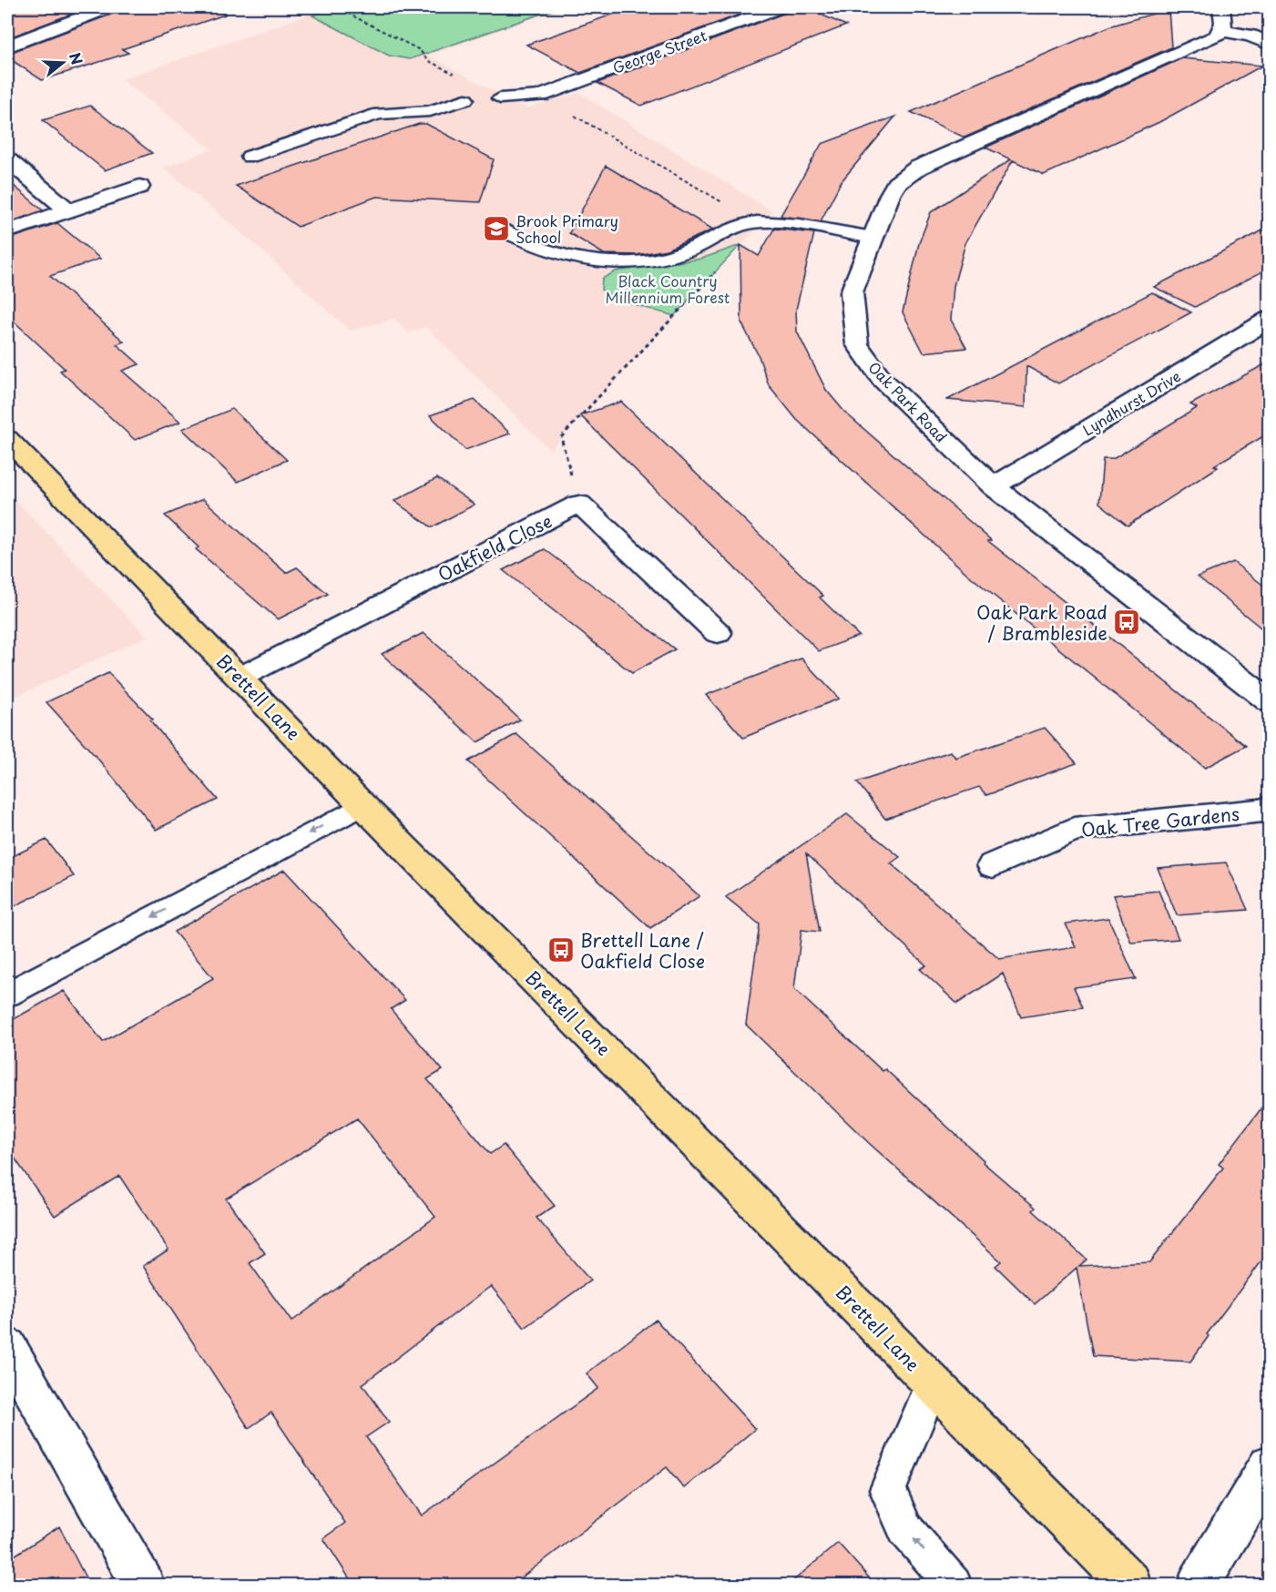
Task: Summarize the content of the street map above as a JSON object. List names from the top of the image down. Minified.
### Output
{"streets":{"main road":["Brettell Lane"],"street":["George Street","Oak Park Road","Lyndhurst Drive","Oakfield Close","Oak Tree Gardens"]},"crossings":[["Oak Park Road","Lyndhurst Drive"],["Oakfield Close","Brettell Lane"]],"parks":["Black Country Millennium Forest"],"places":{"school or university":["Brook Primary School"],"bus stop":["Oak Park Road / Brambleside","Brettell Lane / Oakfield Close"]},"north":"right"}
